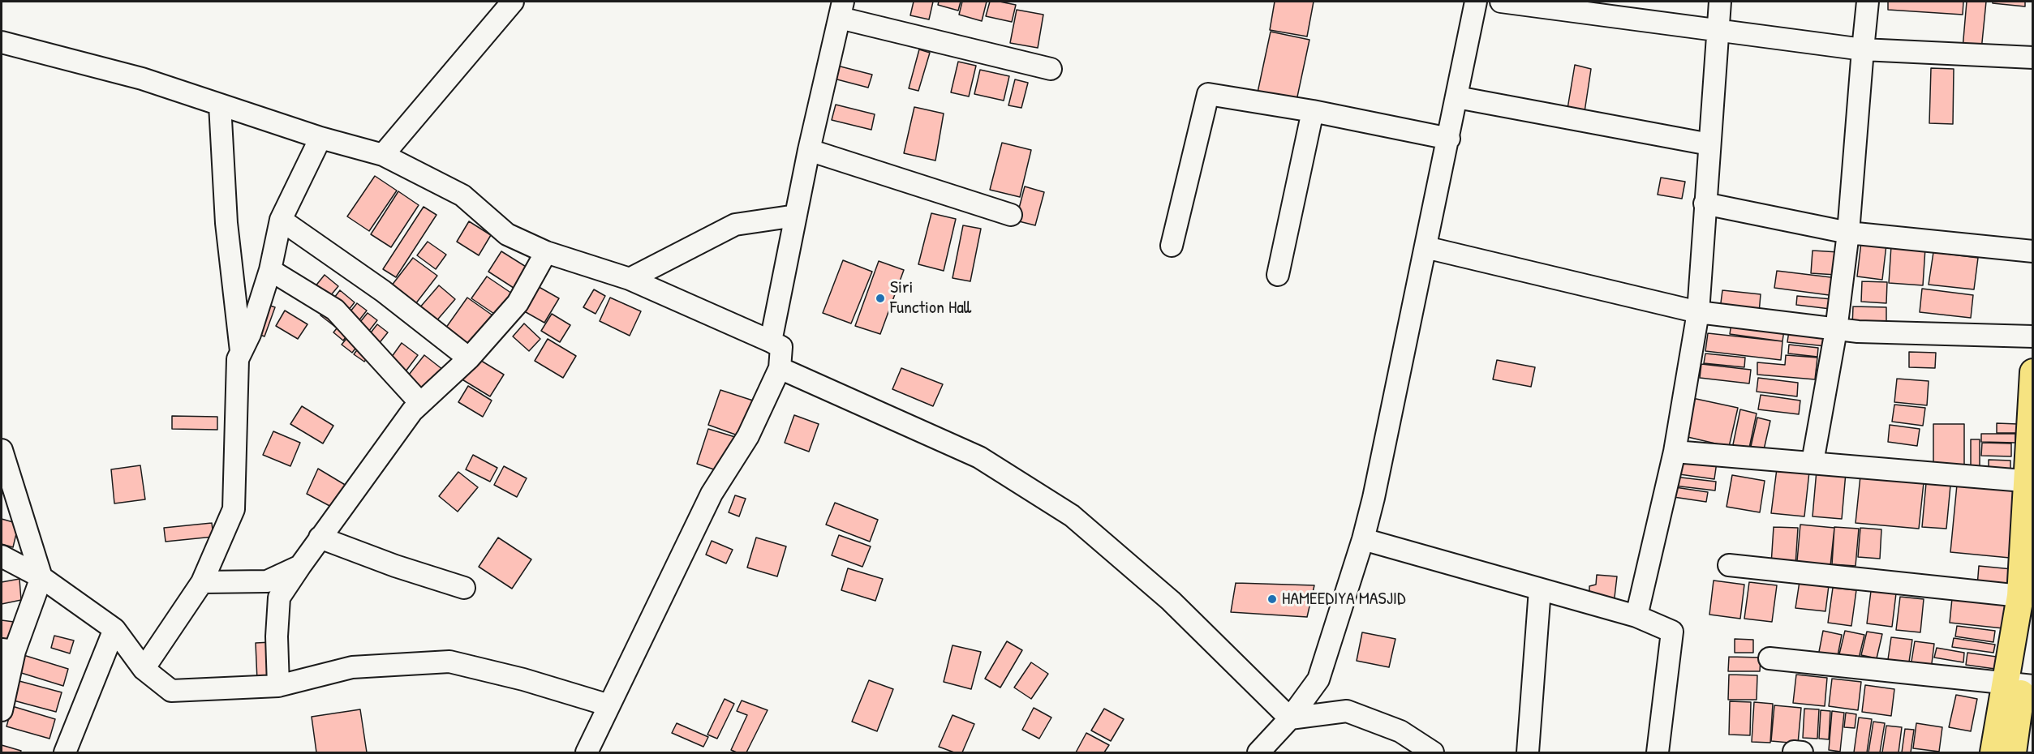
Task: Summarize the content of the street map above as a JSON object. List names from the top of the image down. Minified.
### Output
{"places":["Siri Function Hall","HAMEEDIYA MASJID"]}
